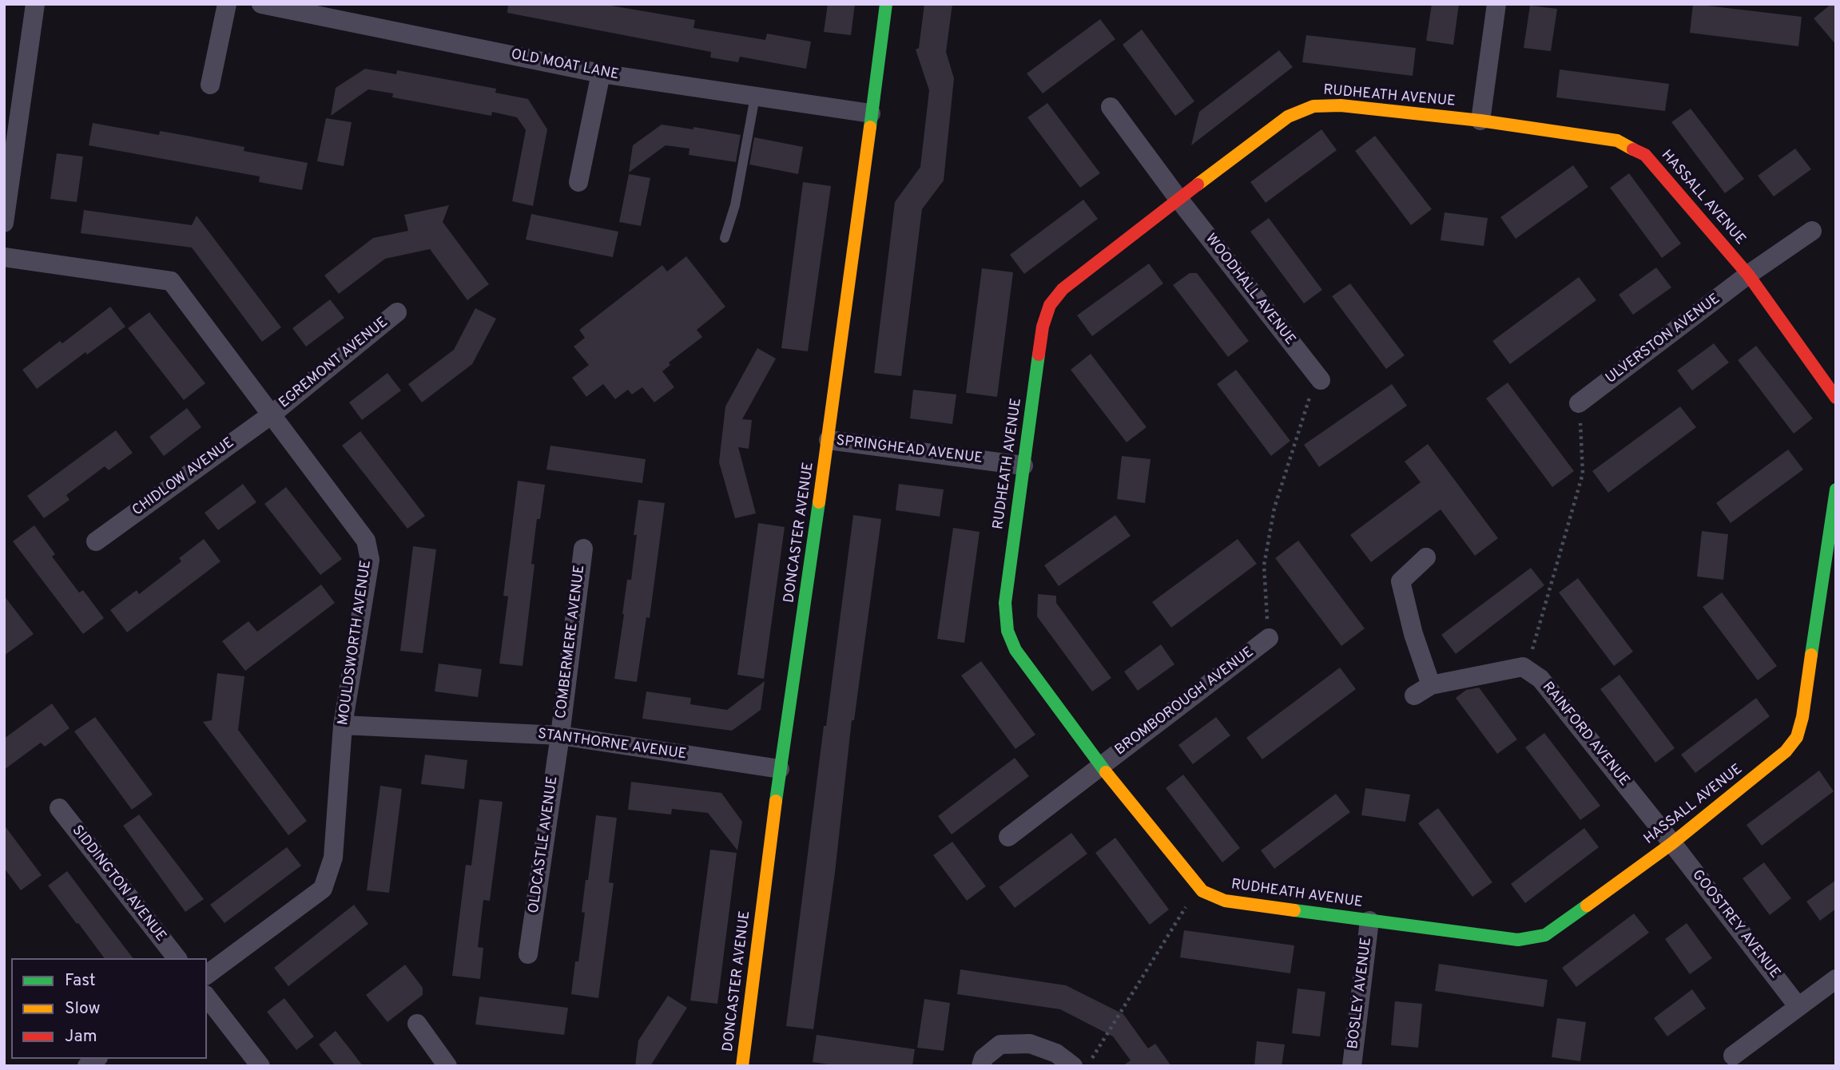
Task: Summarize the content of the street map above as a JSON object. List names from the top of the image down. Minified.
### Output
{"streets":{"street":["OLD MOAT LANE","RUDHEATH AVENUE","HASSALL AVENUE","WOODHALL AVENUE","ULVERSTON AVENUE","EGREMONT AVENUE","SPRINGHEAD AVENUE","CHIDLOW AVENUE","DONCASTER AVENUE","COMBERMERE AVENUE","MOULDSWORTH AVENUE","BROMBOROUGH AVENUE","RAINFORD AVENUE","STANTHORNE AVENUE","OLDCASTLE AVENUE","SIDDINGTON AVENUE","GOOSTREY AVENUE","BOSLEY AVENUE"]},"crossings":[["OLD MOAT LANE","DONCASTER AVENUE"],["RUDHEATH AVENUE","HASSALL AVENUE"],["RUDHEATH AVENUE","WOODHALL AVENUE"],["RUDHEATH AVENUE","SPRINGHEAD AVENUE"],["RUDHEATH AVENUE","BROMBOROUGH AVENUE"],["RUDHEATH AVENUE","BOSLEY AVENUE"],["HASSALL AVENUE","ULVERSTON AVENUE"],["HASSALL AVENUE","RAINFORD AVENUE"],["HASSALL AVENUE","GOOSTREY AVENUE"],["HASSALL AVENUE","BOSLEY AVENUE"],["EGREMONT AVENUE","CHIDLOW AVENUE"],["EGREMONT AVENUE","MOULDSWORTH AVENUE"],["SPRINGHEAD AVENUE","DONCASTER AVENUE"],["CHIDLOW AVENUE","MOULDSWORTH AVENUE"],["DONCASTER AVENUE","STANTHORNE AVENUE"],["COMBERMERE AVENUE","STANTHORNE AVENUE"],["COMBERMERE AVENUE","OLDCASTLE AVENUE"],["MOULDSWORTH AVENUE","STANTHORNE AVENUE"],["RAINFORD AVENUE","GOOSTREY AVENUE"],["STANTHORNE AVENUE","OLDCASTLE AVENUE"]],"legend":["Fast","Slow","Jam"]}
